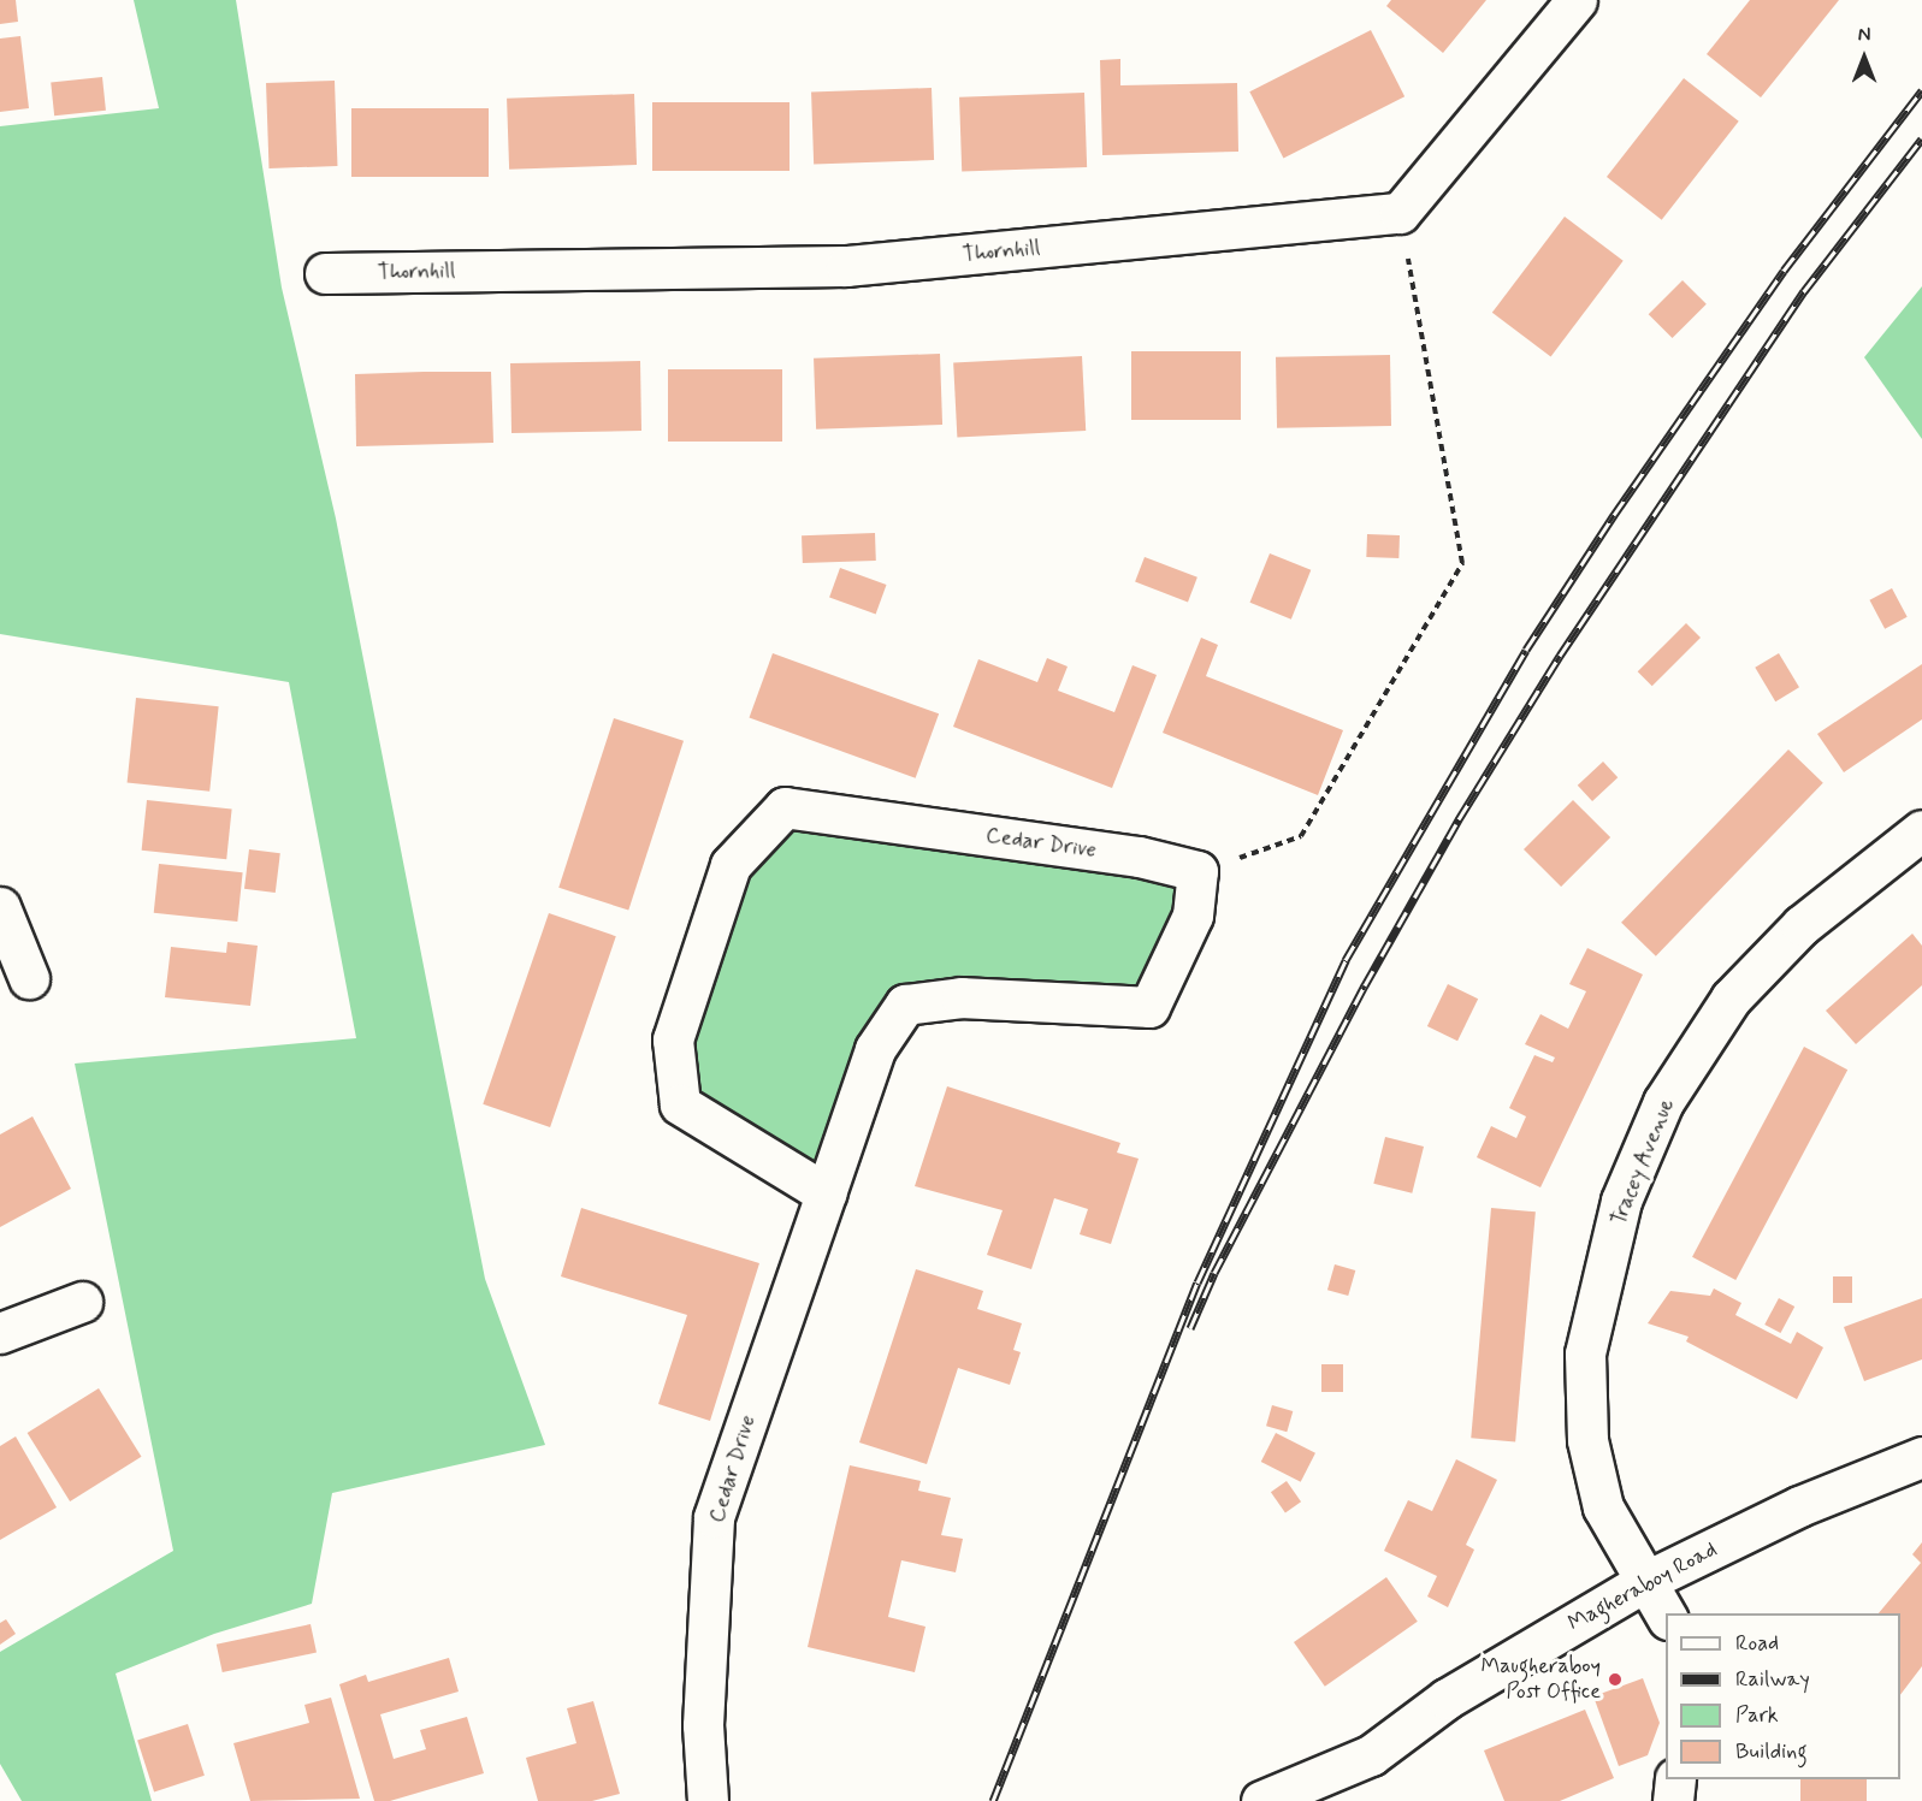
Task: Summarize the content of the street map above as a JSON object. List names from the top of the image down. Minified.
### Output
{"streets":{"street":["Thornhill","Cedar Drive","Tracey Avenue","Magheraboy Road"]},"crossings":[["Tracey Avenue","Magheraboy Road"]],"places":["Maugheraboy Post Office"],"legend":["Road","Railway","Park","Building"],"north":"top"}
